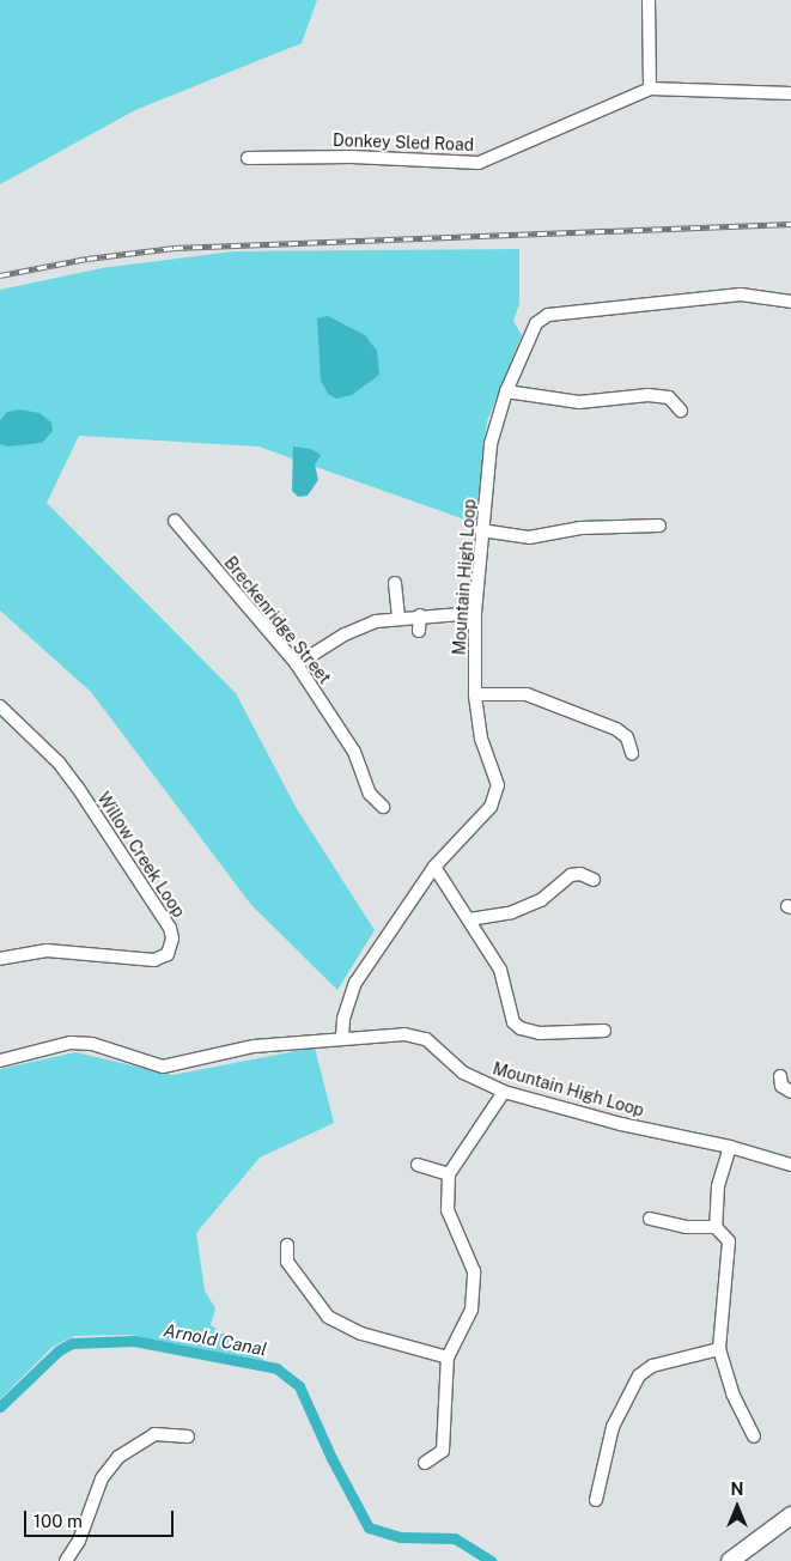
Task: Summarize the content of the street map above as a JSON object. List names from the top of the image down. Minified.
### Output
{"streets":{"street":["Donkey Sled Road","Mountain High Loop","Breckenridge Street","Willow Creek Loop"]},"water":["Arnold Canal"],"scale_bar":"100 m","north":"top"}
